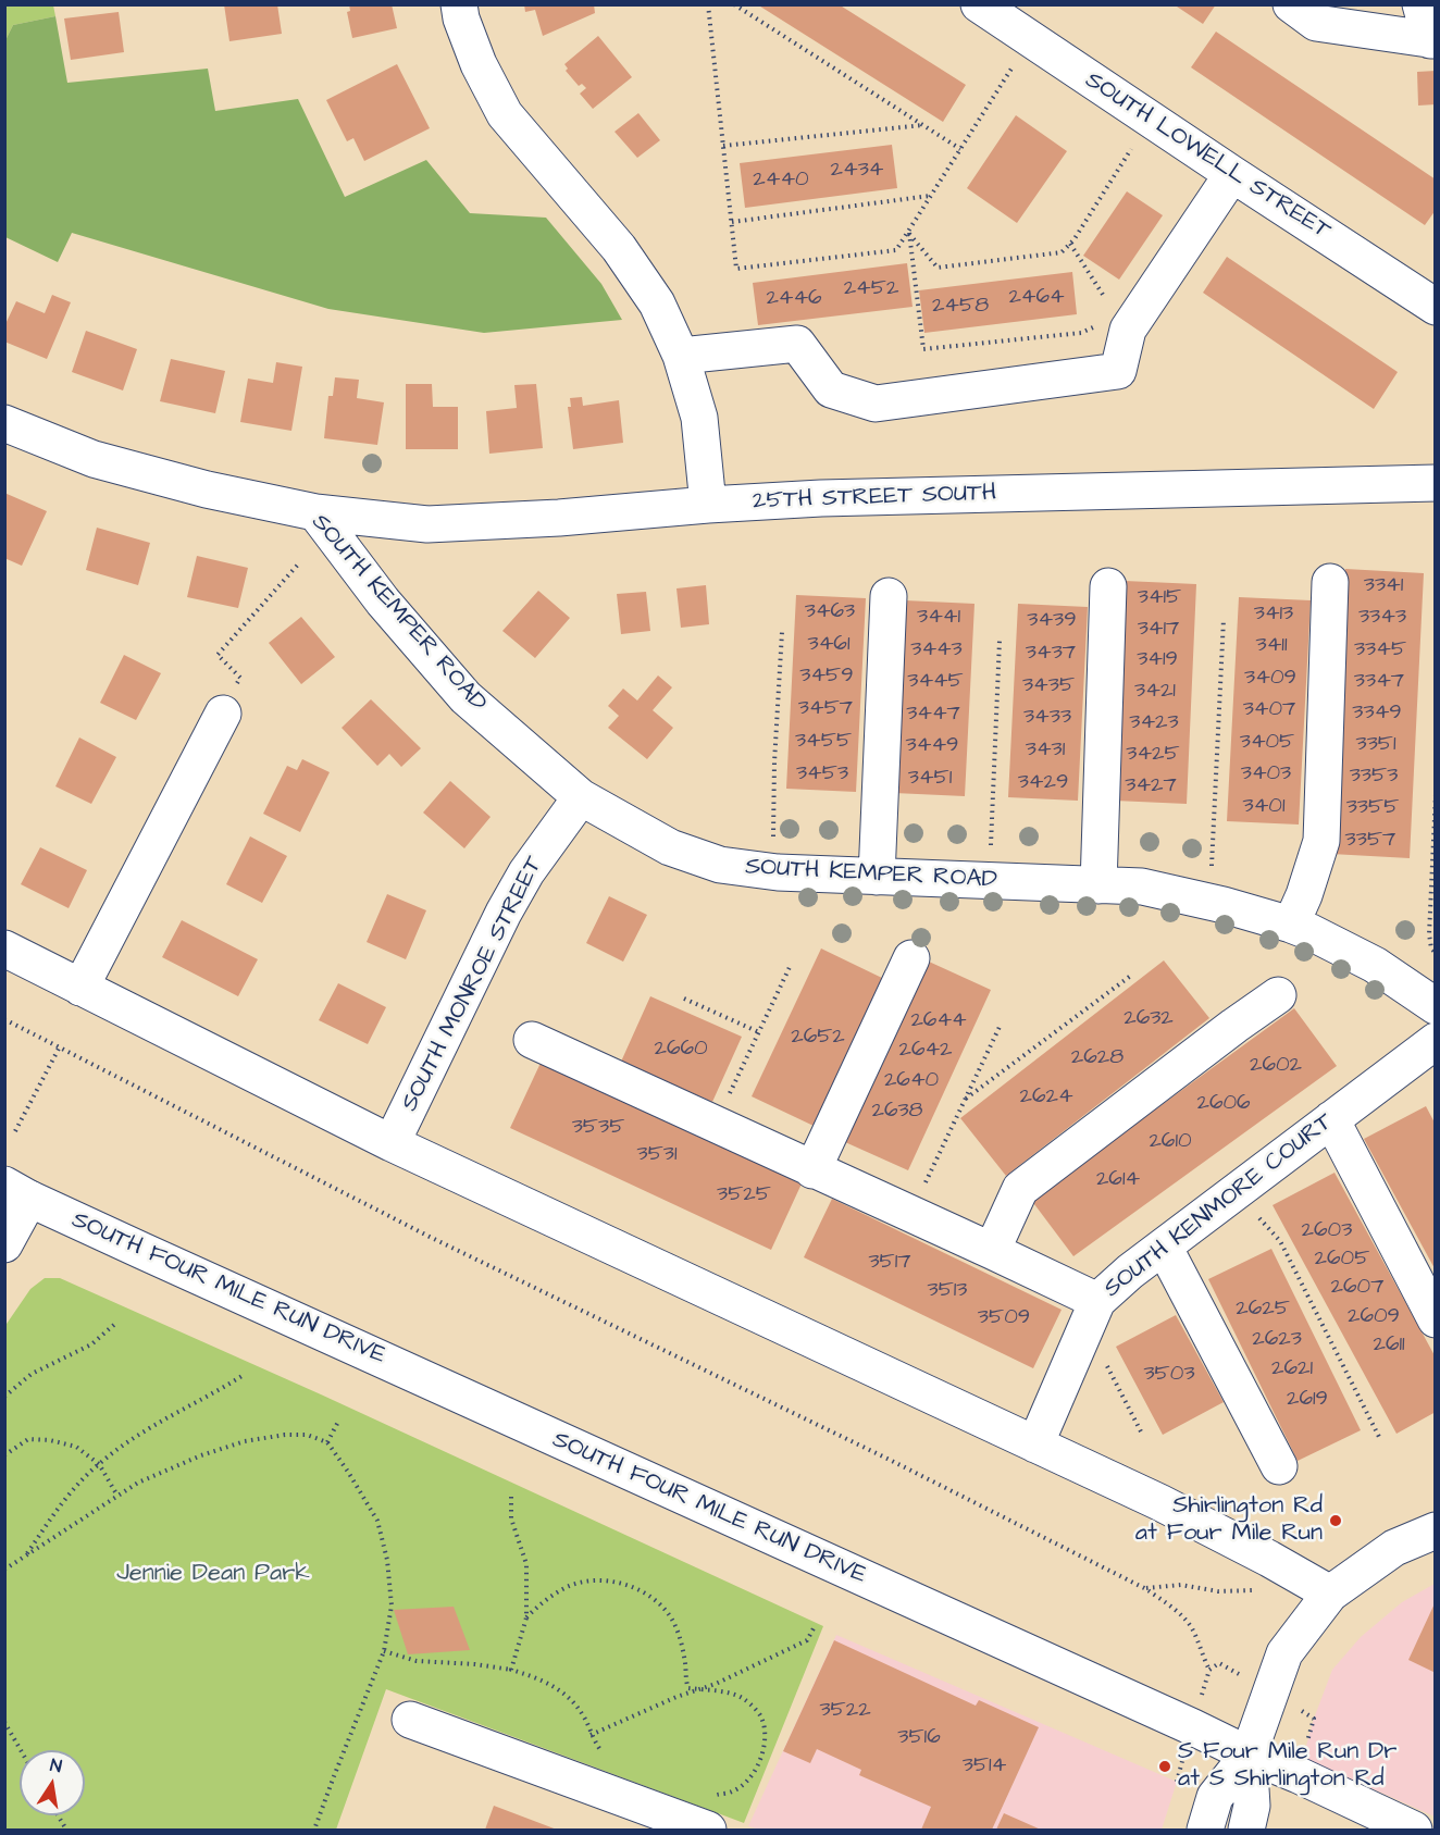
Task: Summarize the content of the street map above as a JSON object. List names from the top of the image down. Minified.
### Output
{"streets":{"street":["SOUTH LOWELL STREET","25TH STREET SOUTH","SOUTH KEMPER ROAD","SOUTH MONROE STREET","SOUTH KENMORE COURT","SOUTH FOUR MILE RUN DRIVE"]},"crossings":[["25TH STREET SOUTH","SOUTH KEMPER ROAD"],["SOUTH KEMPER ROAD","SOUTH MONROE STREET"]],"parks":["Jennie Dean Park"],"places":["Shirlington Rd at Four Mile Run","S Four Mile Run Dr at S Shirlington Rd"],"house_numbers":["2434","2440","2452","2464","2446","2458","3341","3415","3463","3413","3441","3343","3439","3417","3461","3411","3443","3345","3437","3419","3459","3409","3445","3347","3435","3421","3457","3407","3349","3447","3433","3423","3455","3405","3351","3449","3431","3425","3453","3403","3353","3451","3429","3427","3401","3355","3357","2632","2644","2652","2660","2642","2628","2602","2640","2624","2606","2638","3535","2610","3531","2614","3525","2603","2605","3517","2607","3513","2625","2609","3509","2623","2611","2621","3503","2619","3522","3516","3514"],"north":"top"}
